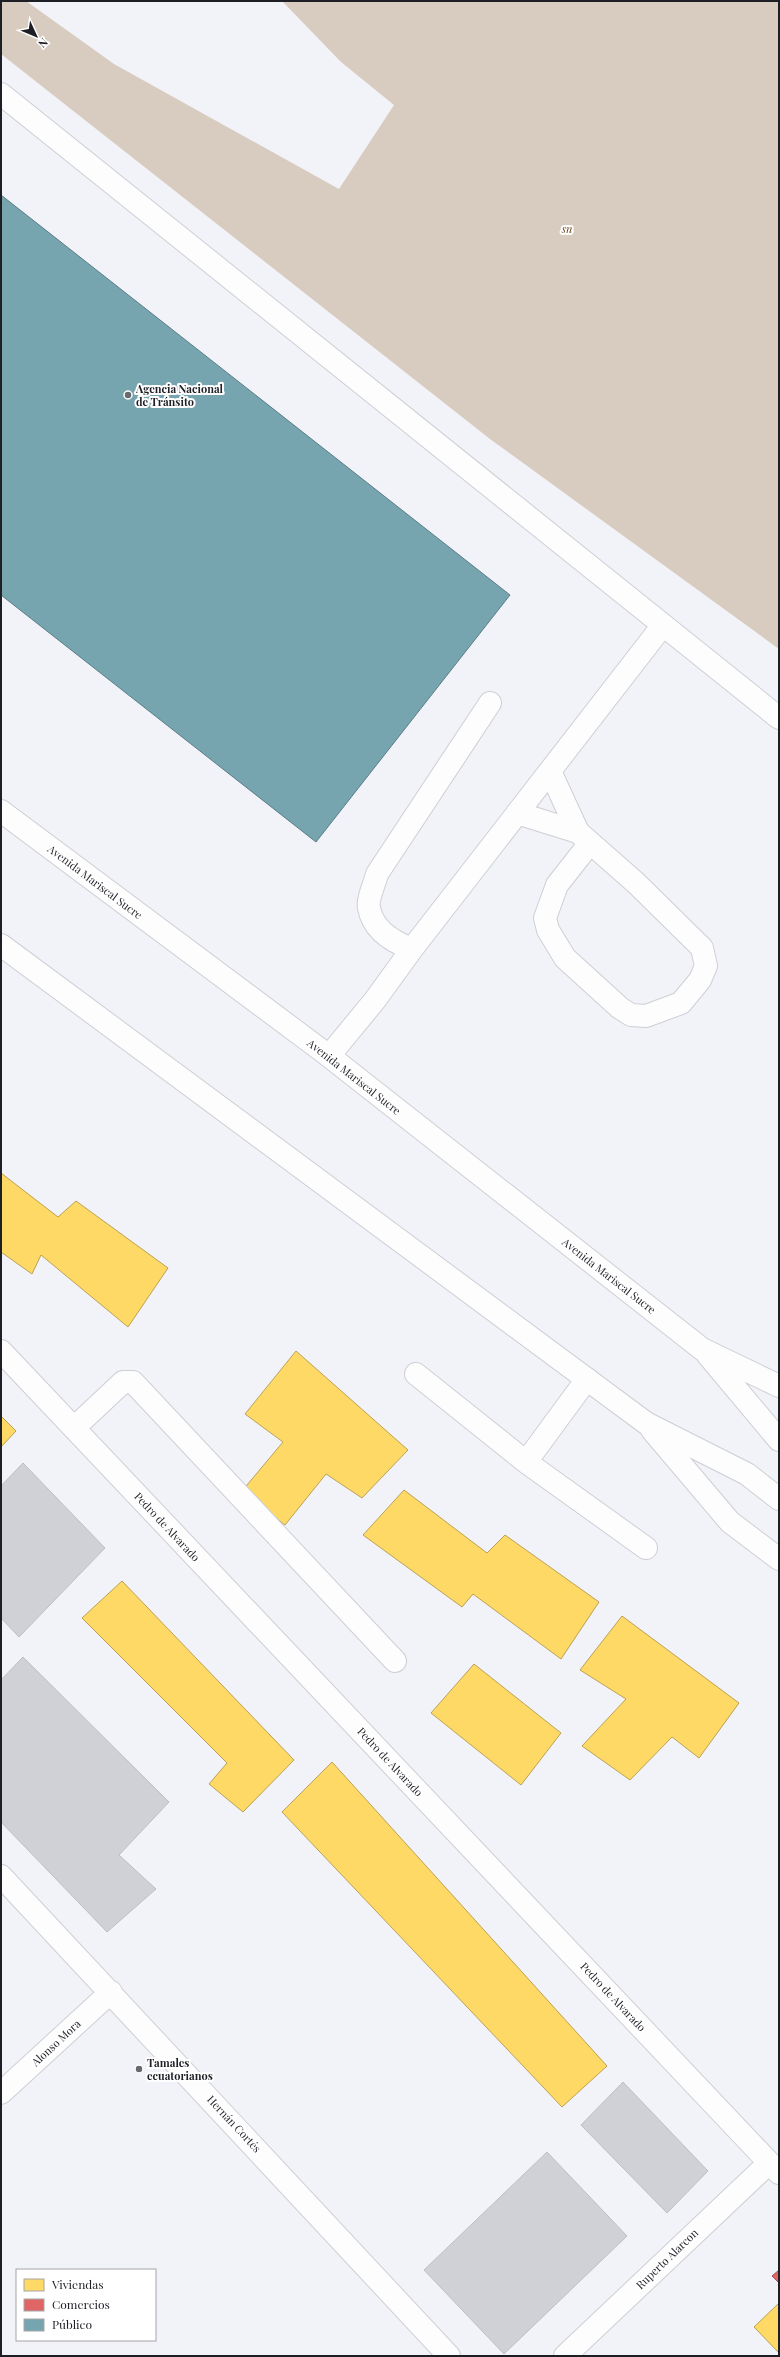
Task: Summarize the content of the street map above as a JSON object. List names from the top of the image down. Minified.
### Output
{"streets":{"main road":["Avenida Mariscal Sucre","Pedro de Alvarado","Alonso Mora","Hernán Cortés","Ruperto Alarcon"]},"crossings":[["Pedro de Alvarado","Ruperto Alarcon"],["Alonso Mora","Hernán Cortés"]],"parks":["sn"],"places":["Agencia Nacional de Tránsito","Tamales ecuatorianos"],"legend":["Viviendas","Comercios","Público"],"north":"bottom right"}
